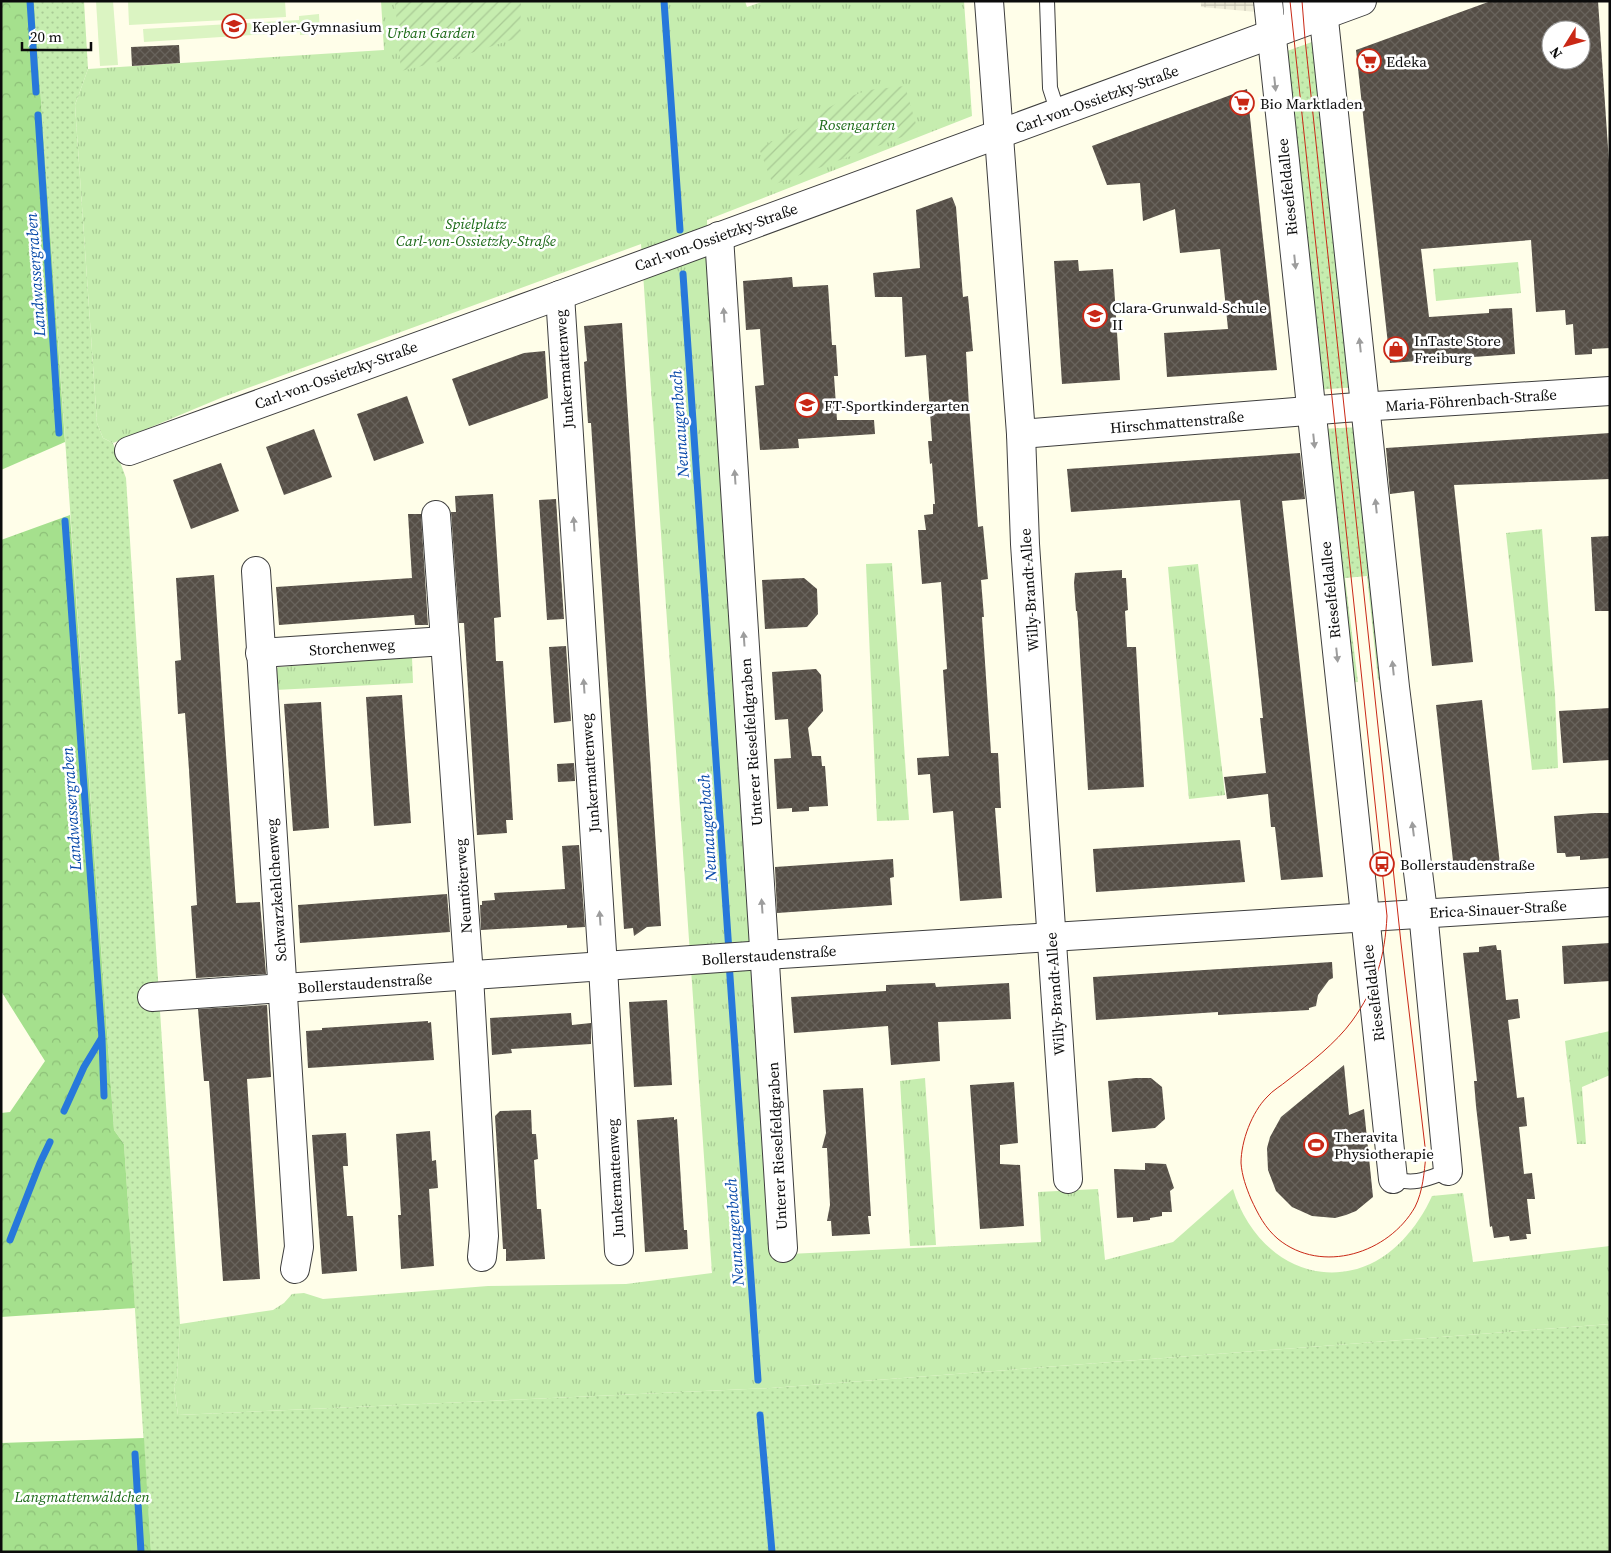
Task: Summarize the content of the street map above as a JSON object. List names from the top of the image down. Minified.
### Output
{"streets":{"street":["Carl-von-Ossietzky-Straße","Rieselfeldallee","Junkermattenweg","Maria-Föhrenbach-Straße","Hirschmattenstraße","Willy-Brandt-Allee","Storchenweg","Unterer Rieselfeldgraben","Neuntöterweg","Schwarzkehlchenweg","Erica-Sinauer-Straße","Bollerstaudenstraße"]},"crossings":[["Carl-von-Ossietzky-Straße","Rieselfeldallee"],["Carl-von-Ossietzky-Straße","Junkermattenweg"],["Carl-von-Ossietzky-Straße","Willy-Brandt-Allee"],["Carl-von-Ossietzky-Straße","Unterer Rieselfeldgraben"],["Rieselfeldallee","Maria-Föhrenbach-Straße"],["Rieselfeldallee","Hirschmattenstraße"],["Rieselfeldallee","Erica-Sinauer-Straße"],["Rieselfeldallee","Bollerstaudenstraße"],["Junkermattenweg","Bollerstaudenstraße"],["Maria-Föhrenbach-Straße","Hirschmattenstraße"],["Hirschmattenstraße","Willy-Brandt-Allee"],["Willy-Brandt-Allee","Bollerstaudenstraße"],["Storchenweg","Neuntöterweg"],["Storchenweg","Schwarzkehlchenweg"],["Unterer Rieselfeldgraben","Bollerstaudenstraße"],["Neuntöterweg","Bollerstaudenstraße"],["Schwarzkehlchenweg","Bollerstaudenstraße"],["Erica-Sinauer-Straße","Bollerstaudenstraße"]],"one_way":["Junkermattenweg","Unterer Rieselfeldgraben"],"water":["Landwassergraben","Neunaugenbach"],"parks":["Urban Garden","Rosengarten","Spielplatz Carl-von-Ossietzky-Straße","Langmattenwäldchen"],"places":{"school or university":["Kepler-Gymnasium","Clara-Grunwald-Schule II","FT-Sportkindergarten"],"supermarket":["Edeka","Bio Marktladen"],"shop":["InTaste Store Freiburg"],"bus stop":["Bollerstaudenstraße"],"sports":["Theravita Physiotherapie"]},"scale_bar":"20 m","north":"bottom left"}
